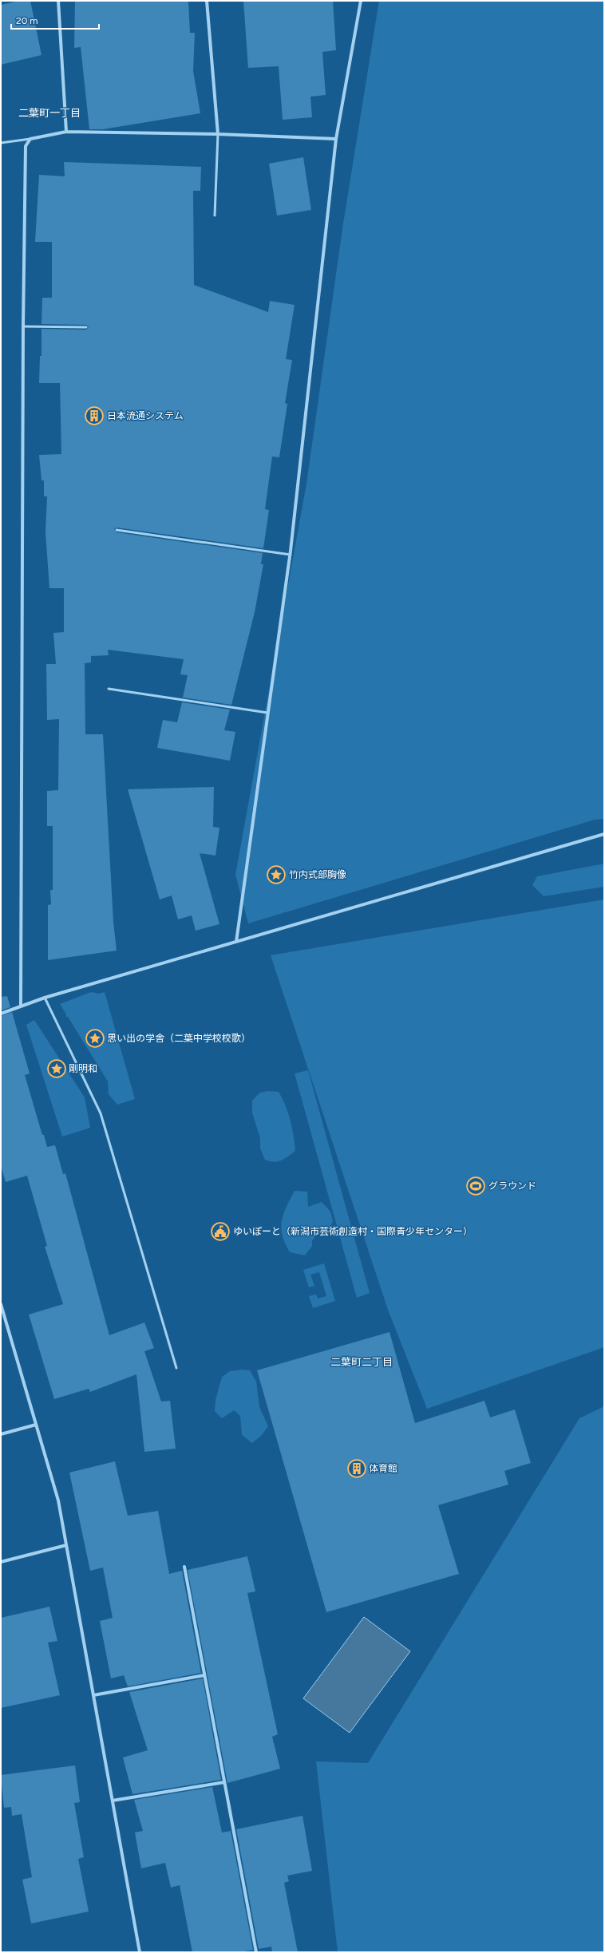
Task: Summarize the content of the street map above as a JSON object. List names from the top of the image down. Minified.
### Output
{"districts":["二葉町一丁目","二葉町二丁目"],"places":{"building":["日本流通システム","体育館"],"place":["竹内式部胸像","思い出の学舎（二葉中学校校歌）","剛明和"],"sports":["グラウンド"],"public building":["ゆいぽーと（新潟市芸術創造村・国際青少年センター）"]},"scale_bar":"20 m"}
